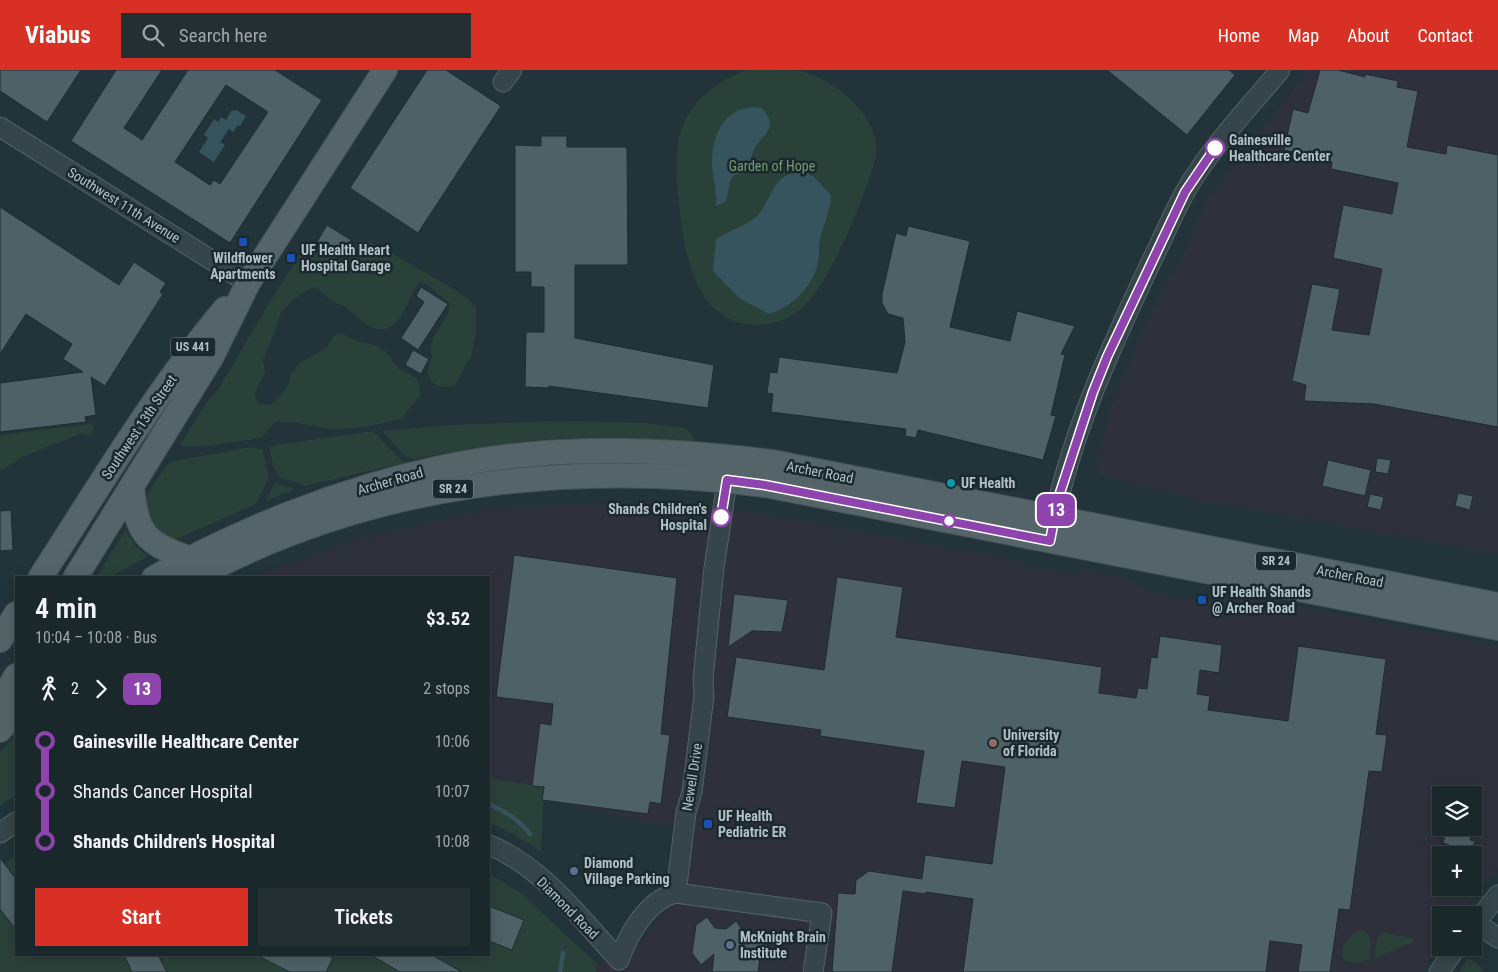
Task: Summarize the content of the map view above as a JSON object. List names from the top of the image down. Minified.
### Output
{"streets":{"main road":["US 441","Southwest 13th Street","Archer Road","SR 24"],"street":["Southwest 11th Avenue","Newell Drive","Diamond Road"]},"crossings":[["Southwest 11th Avenue","Southwest 13th Street"],["Archer Road","Newell Drive"],["Newell Drive","Diamond Road"]],"parks":["Garden of Hope"],"places":{"other":["Gainesville Healthcare Center","UF Health","Shands Children's Hospital","University of Florida","Diamond Village Parking","McKnight Brain Institute"],"transit":["Wildflower Apartments","UF Health Heart Hospital Garage","UF Health Shands @ Archer Road","UF Health Pediatric ER"]},"lines":["bus line 13"],"page":{"header":"Viabus","search":"Search here","nav":["Home","Map","About","Contact"],"on_map":"13","heading":["4 min","10:04 – 10:08 · Bus","$3.52"],"legs":["2","13","2 stops"],"list":[{"name":"Gainesville Healthcare Center","value":"10:06"},{"name":"Shands Cancer Hospital","value":"10:07"},{"name":"Shands Children's Hospital","value":"10:08"}],"map_buttons":["+","−"],"buttons":["Start","Tickets"]}}
